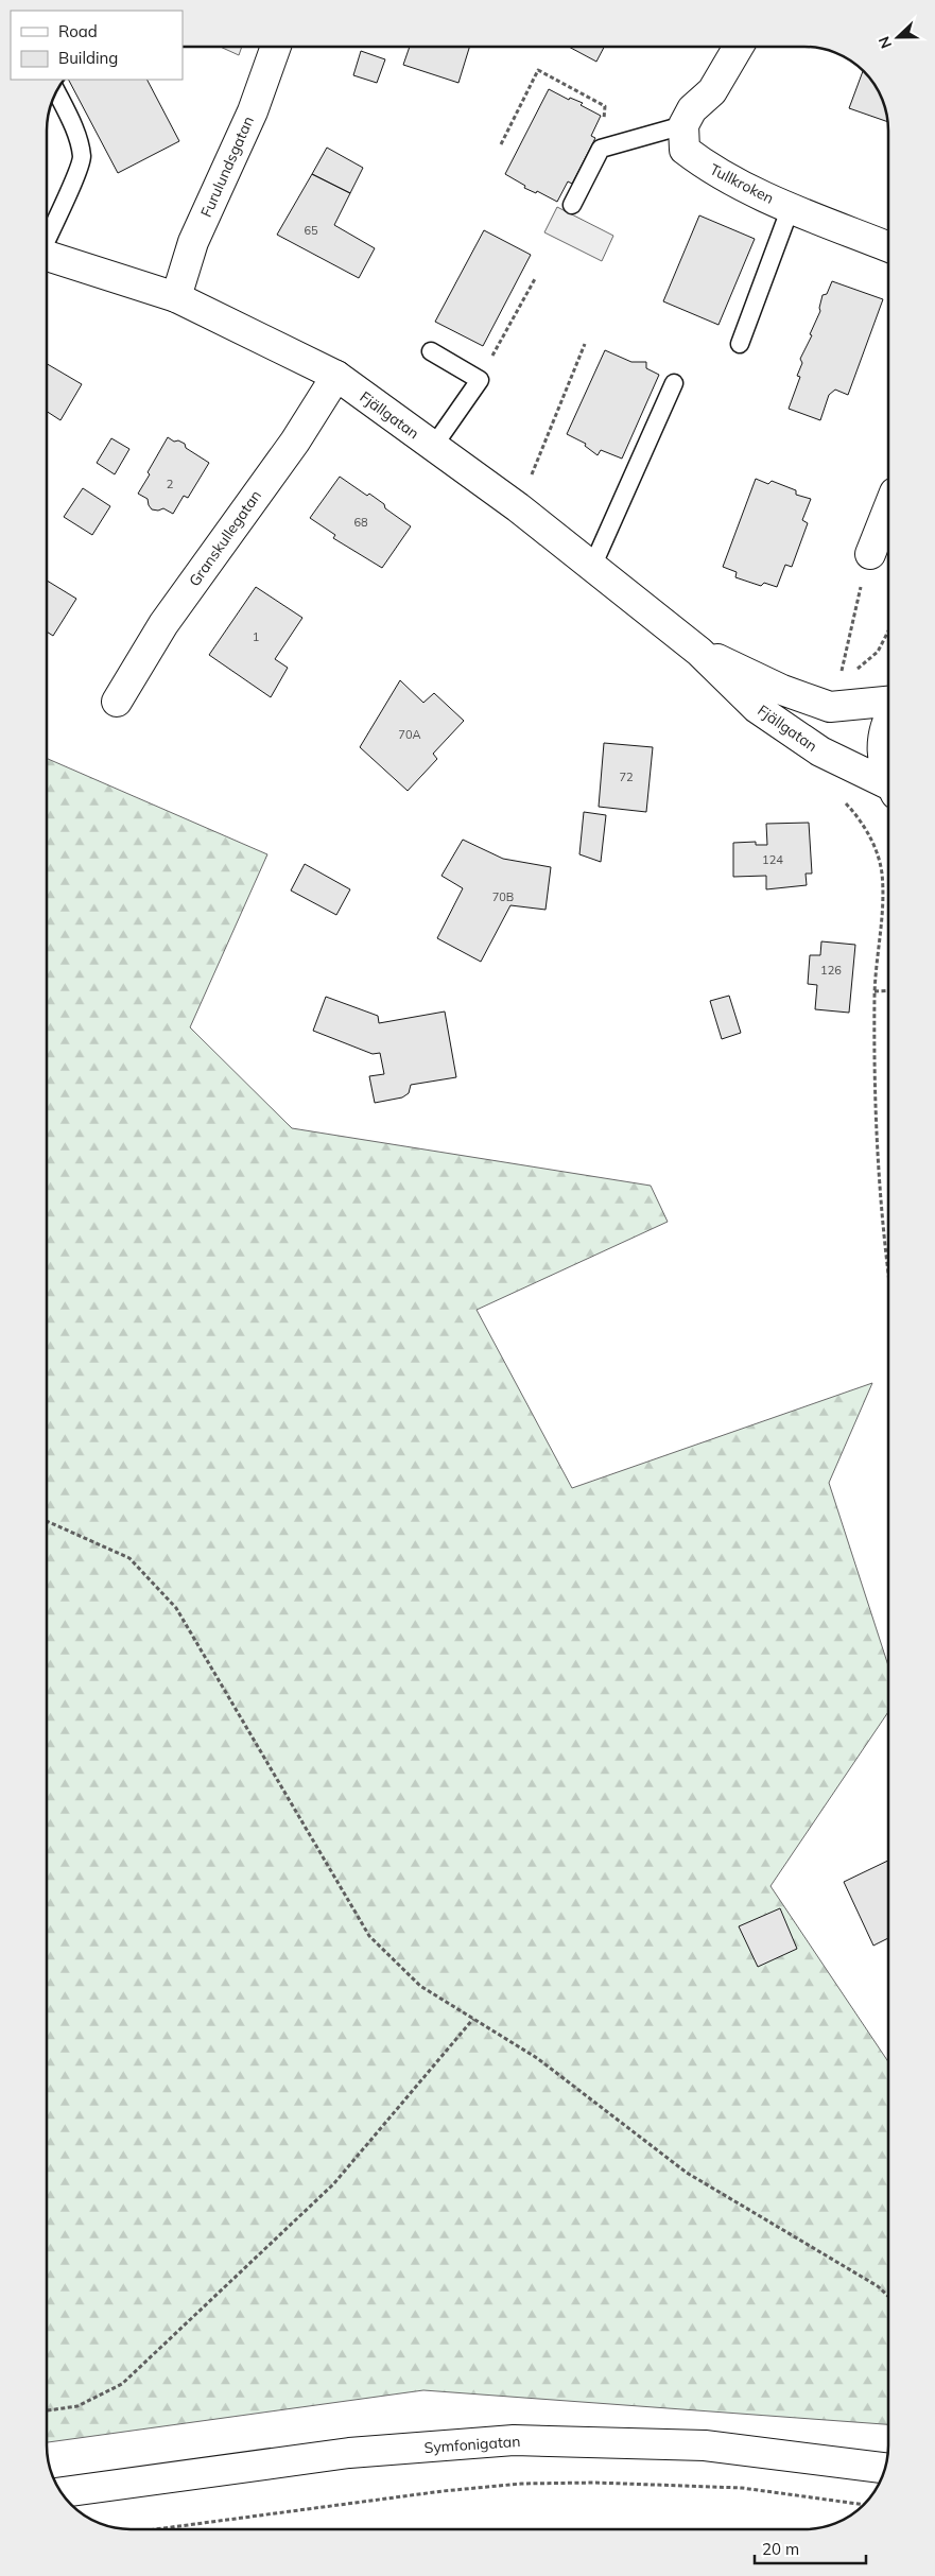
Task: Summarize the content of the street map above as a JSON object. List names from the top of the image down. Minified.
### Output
{"streets":{"street":["Furulundsgatan","Tullkroken","Fjällgatan","Granskullegatan","Symfonigatan"]},"crossings":[["Furulundsgatan","Fjällgatan"],["Fjällgatan","Granskullegatan"]],"house_numbers":["65","2","68","1","70A","72","124","70B","126"],"legend":["Road","Building"],"scale_bar":"20 m","north":"left"}
